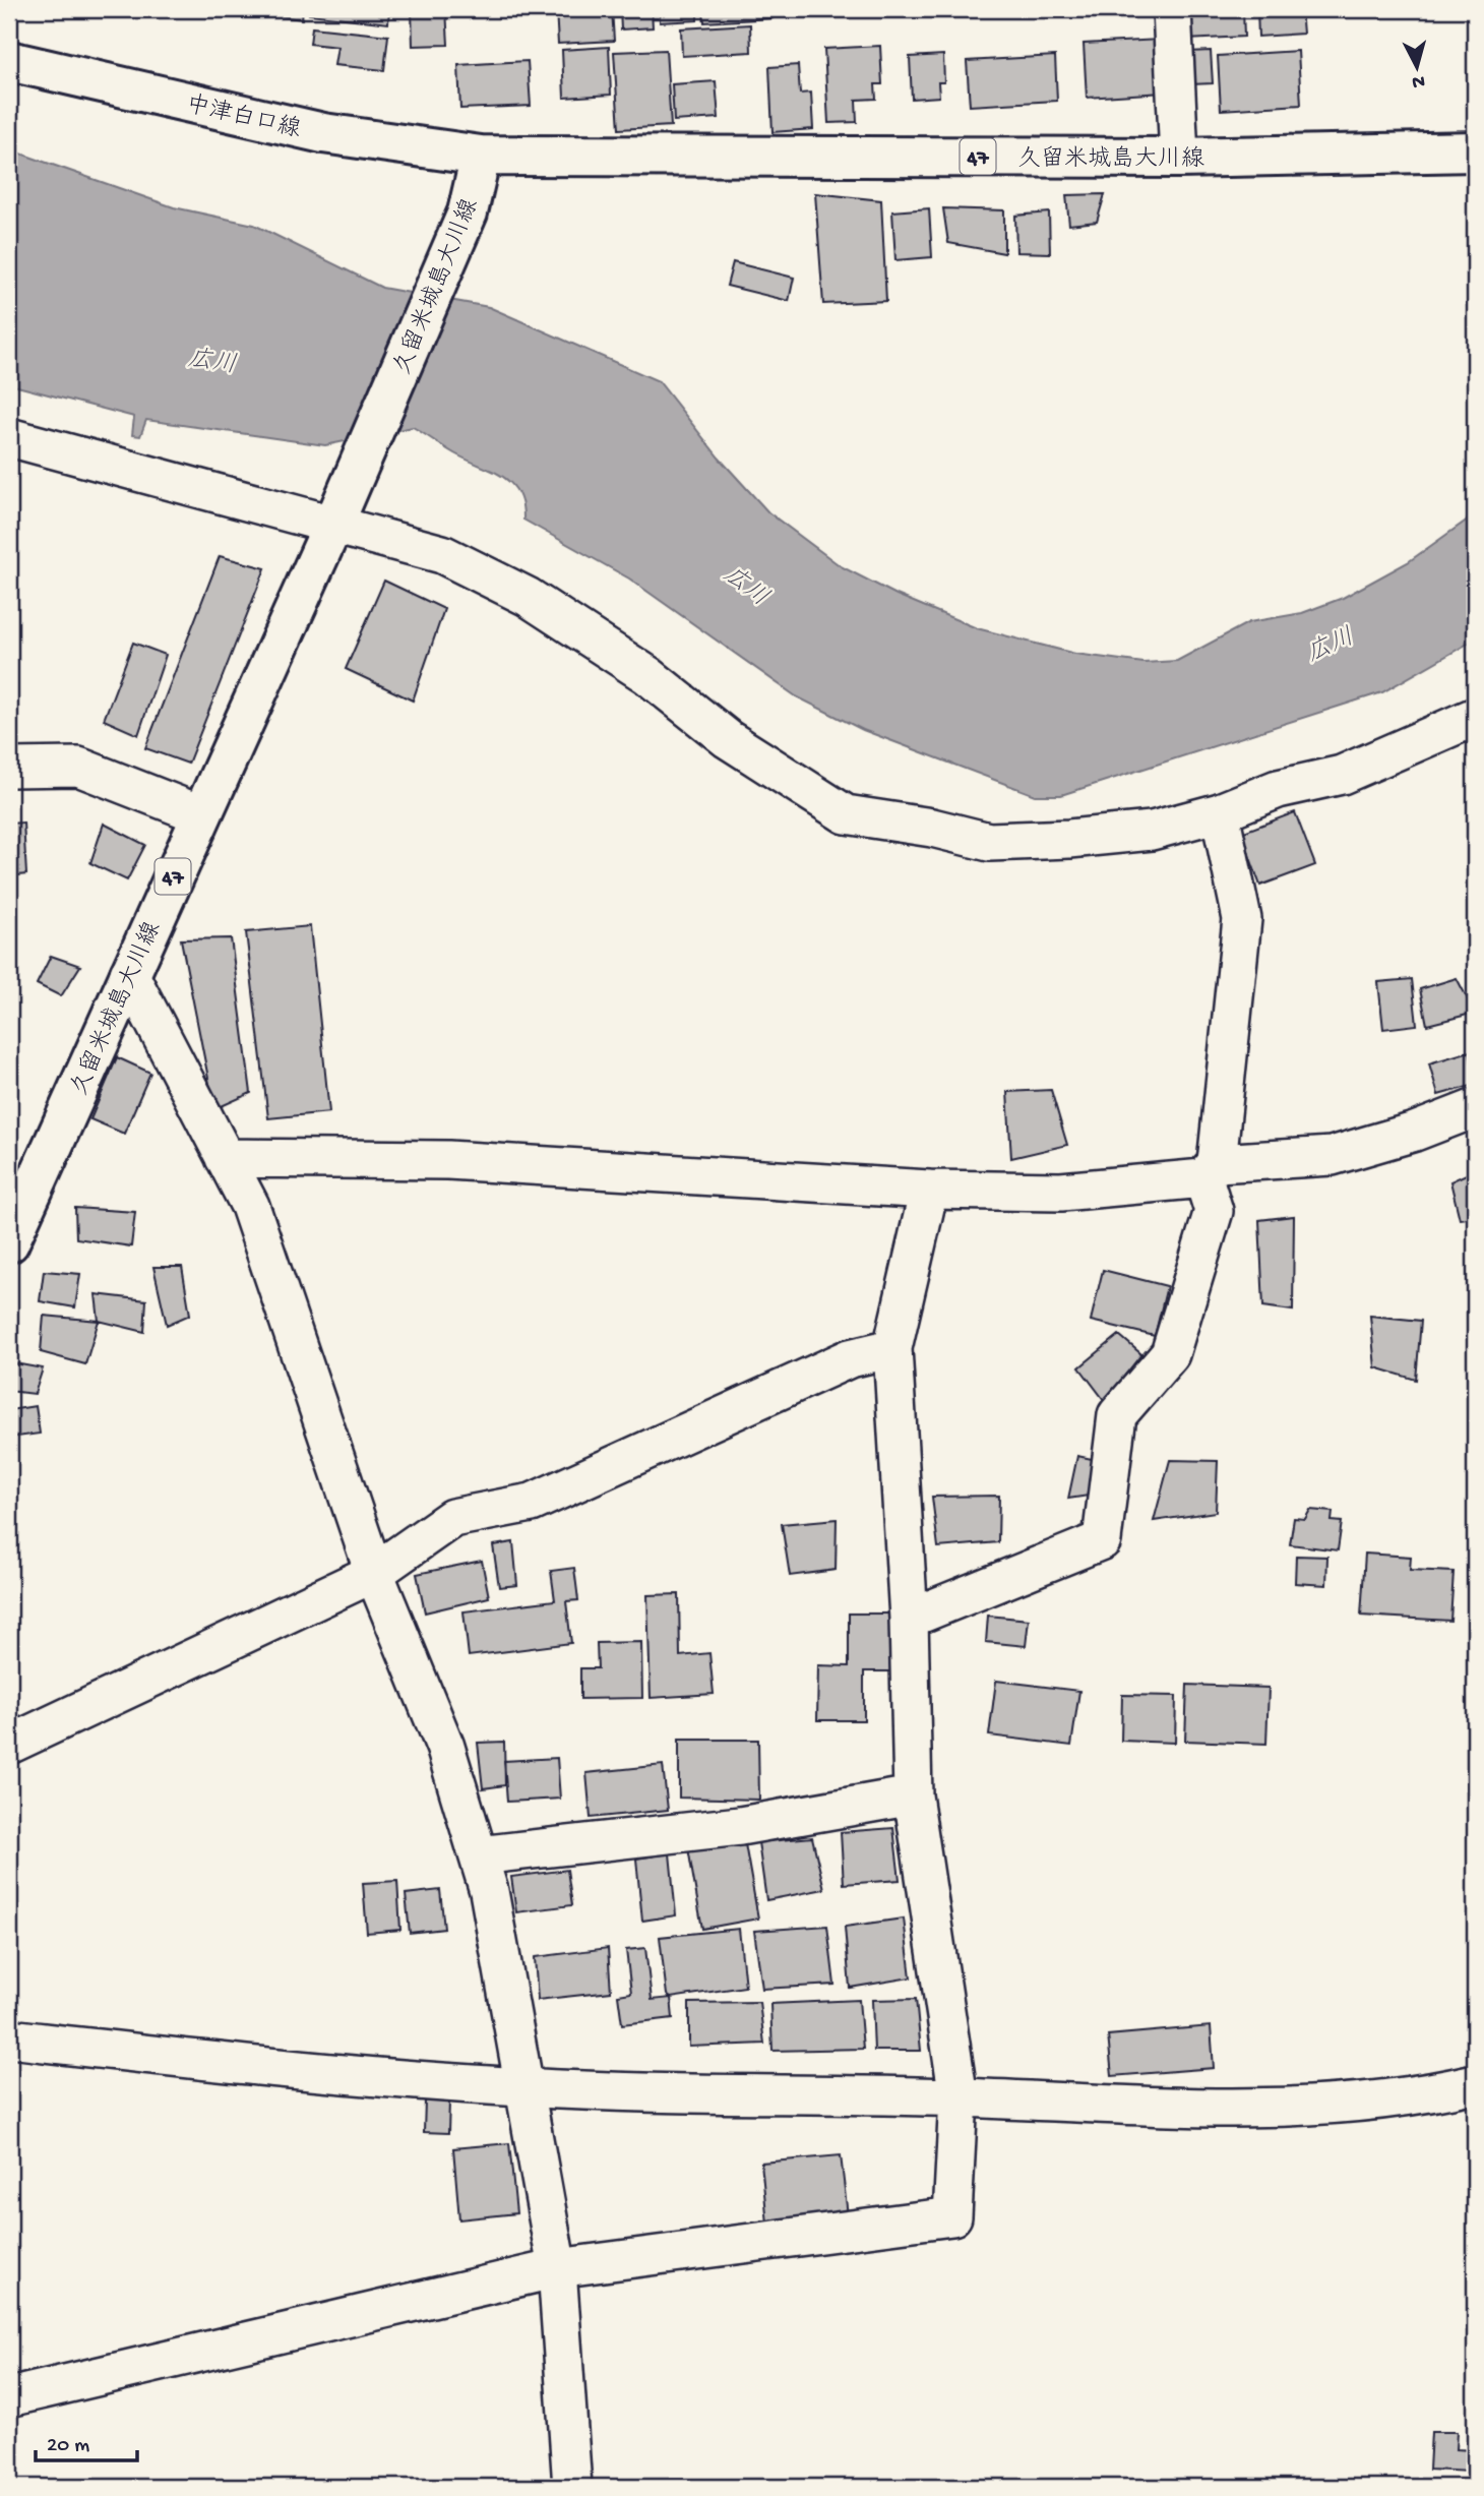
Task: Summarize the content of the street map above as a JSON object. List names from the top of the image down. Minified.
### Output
{"streets":{"main road":["中津白口線","47","久留米城島大川線"]},"crossings":[["中津白口線","久留米城島大川線"]],"water":["広川"],"scale_bar":"20 m","north":"bottom"}
